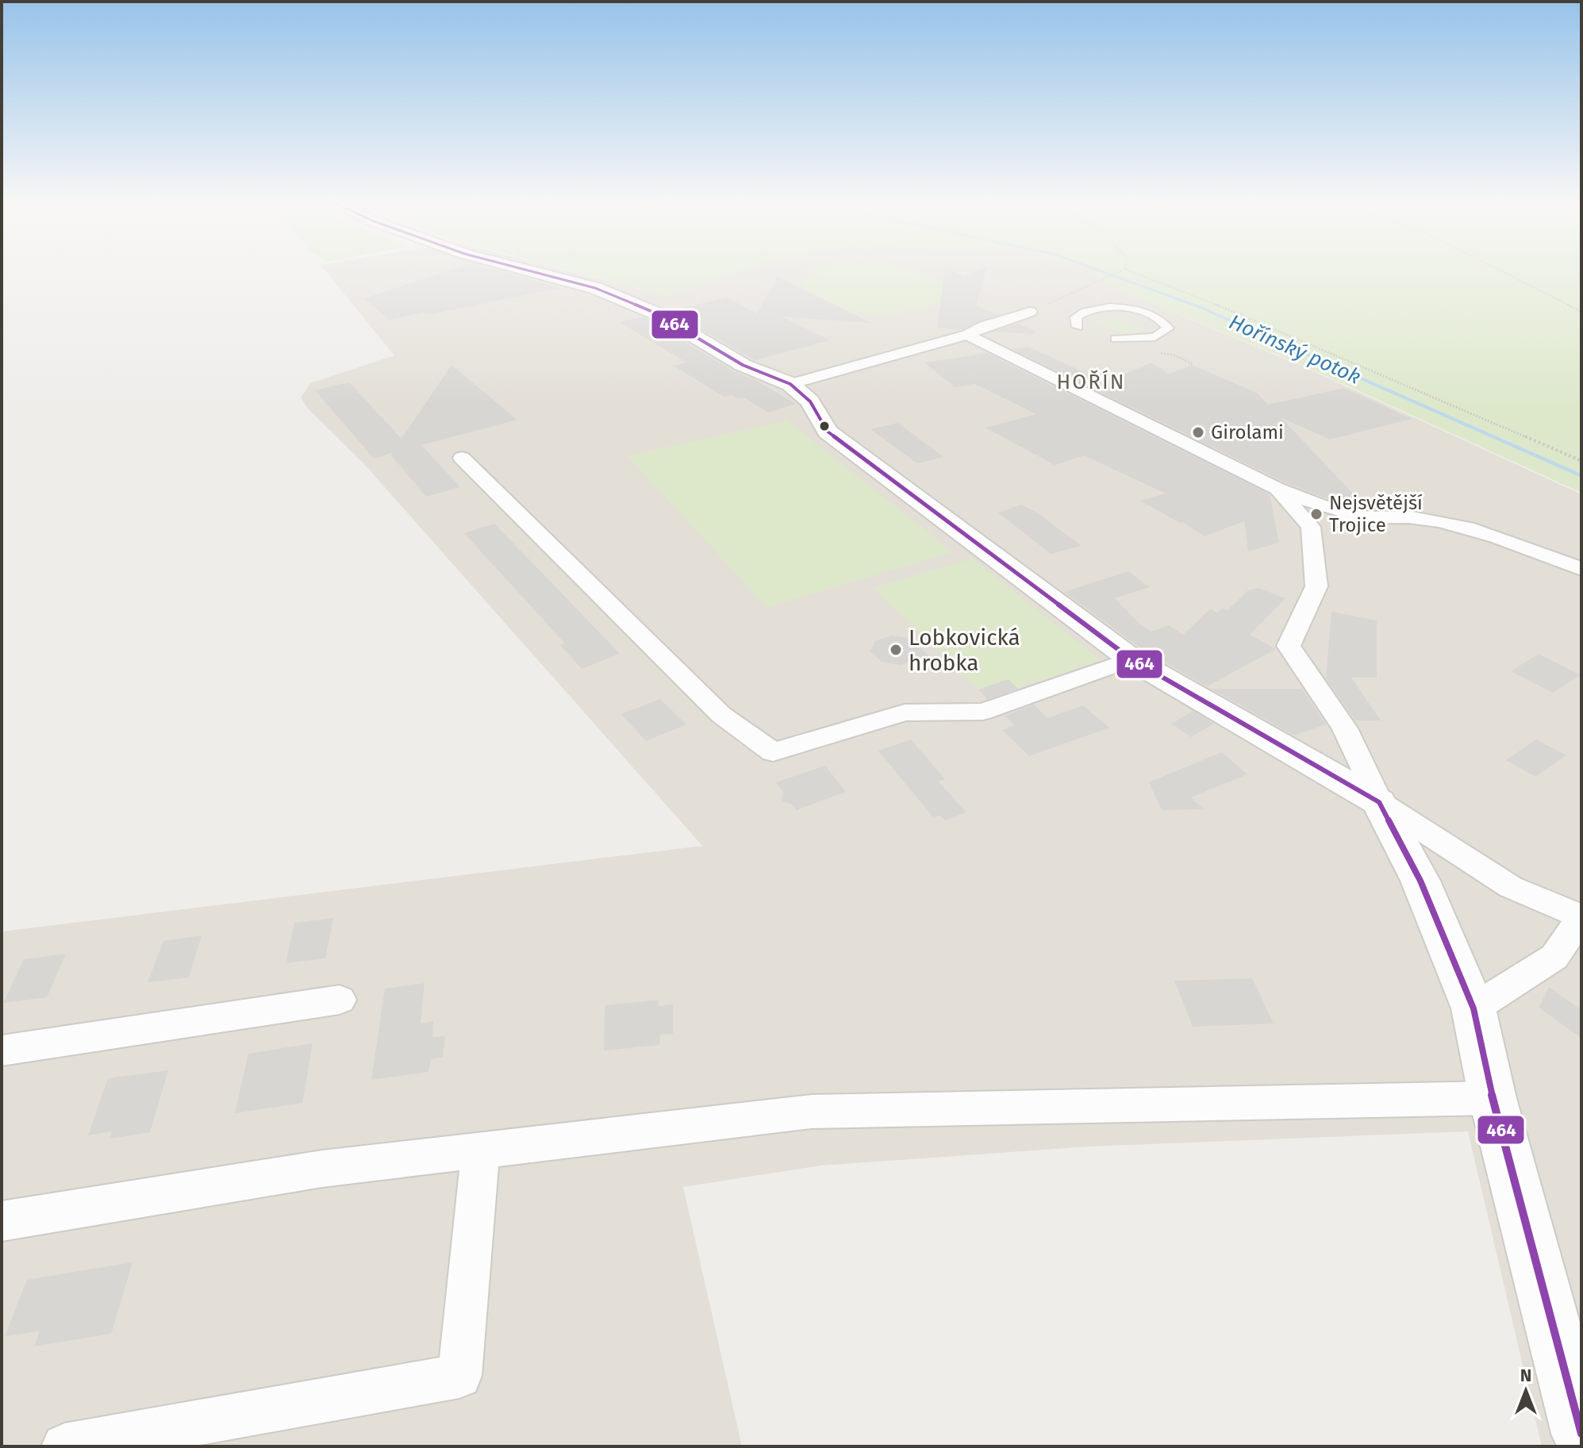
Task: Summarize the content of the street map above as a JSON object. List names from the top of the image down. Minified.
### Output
{"districts":["HOŘÍN"],"water":["Hořínský potok"],"places":["Girolami","Nejsvětější Trojice","Lobkovická hrobka"],"lines":["transit line 464"],"north":"top"}
